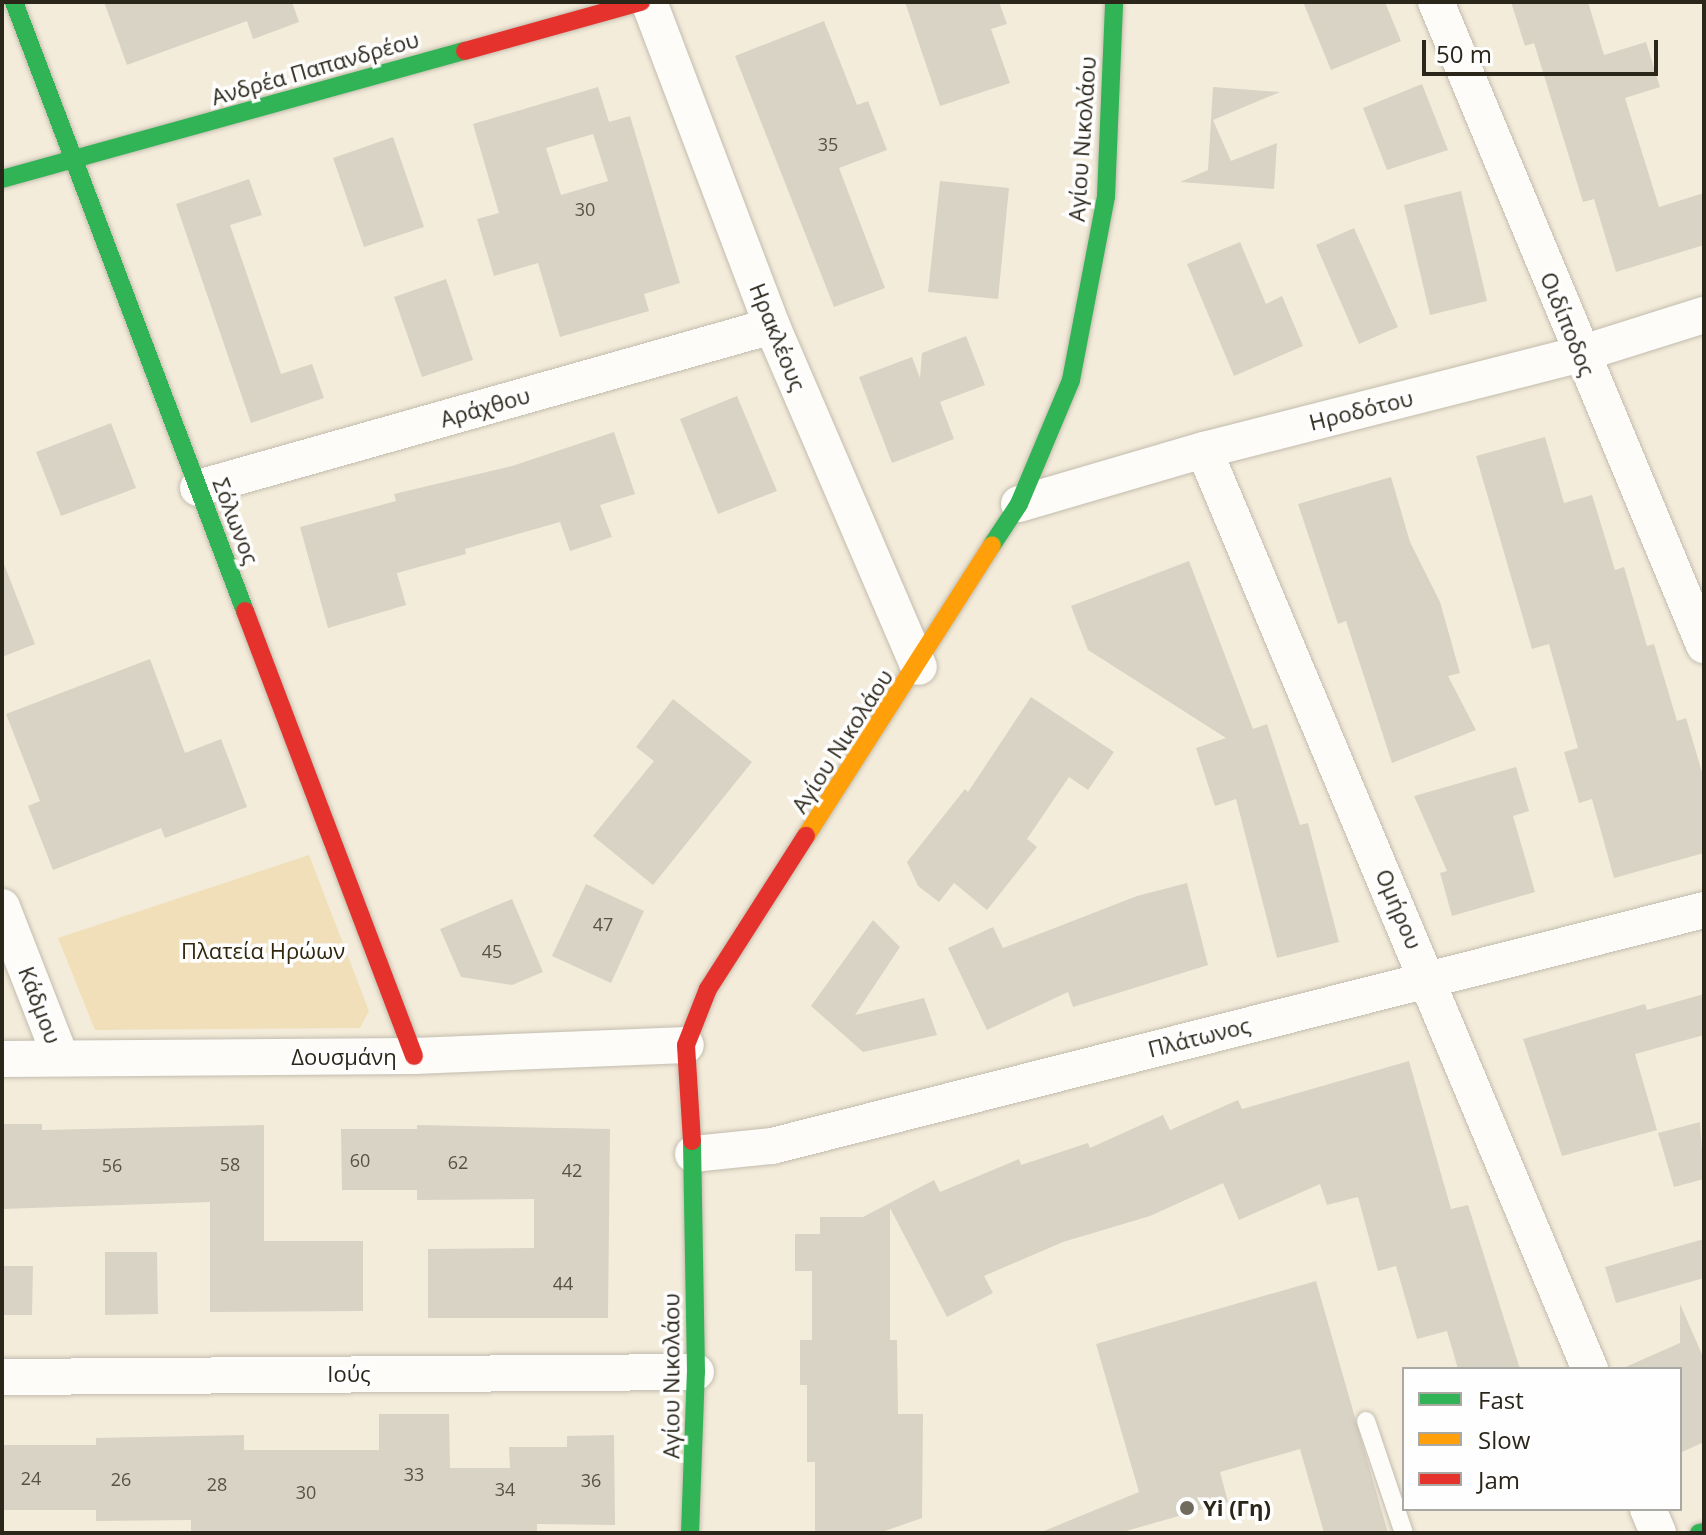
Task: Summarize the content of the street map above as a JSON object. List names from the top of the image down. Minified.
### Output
{"streets":{"street":["Ανδρέα Παπανδρέου","Αγίου Νικολάου","Οιδίποδος","Ηρακλέους","Αράχθου","Ηροδότου","Σόλωνος","Ομήρου","Κάδμου","Πλάτωνος","Δουσμάνη","Ιούς"]},"crossings":[["Ανδρέα Παπανδρέου","Σόλωνος"],["Αγίου Νικολάου","Ηρακλέους"],["Αγίου Νικολάου","Ηροδότου"],["Αγίου Νικολάου","Πλάτωνος"],["Αγίου Νικολάου","Δουσμάνη"],["Αγίου Νικολάου","Ιούς"],["Οιδίποδος","Ηροδότου"],["Ηρακλέους","Αράχθου"],["Αράχθου","Σόλωνος"],["Ηροδότου","Ομήρου"],["Σόλωνος","Δουσμάνη"],["Ομήρου","Πλάτωνος"],["Κάδμου","Δουσμάνη"]],"parks":["Πλατεία Ηρώων"],"places":["Yi (Γη)"],"house_numbers":["35","30","47","45","60","62","58","56","42","44","33","24","26","36","28","34","30"],"legend":["Fast","Slow","Jam"],"scale_bar":"50 m"}
